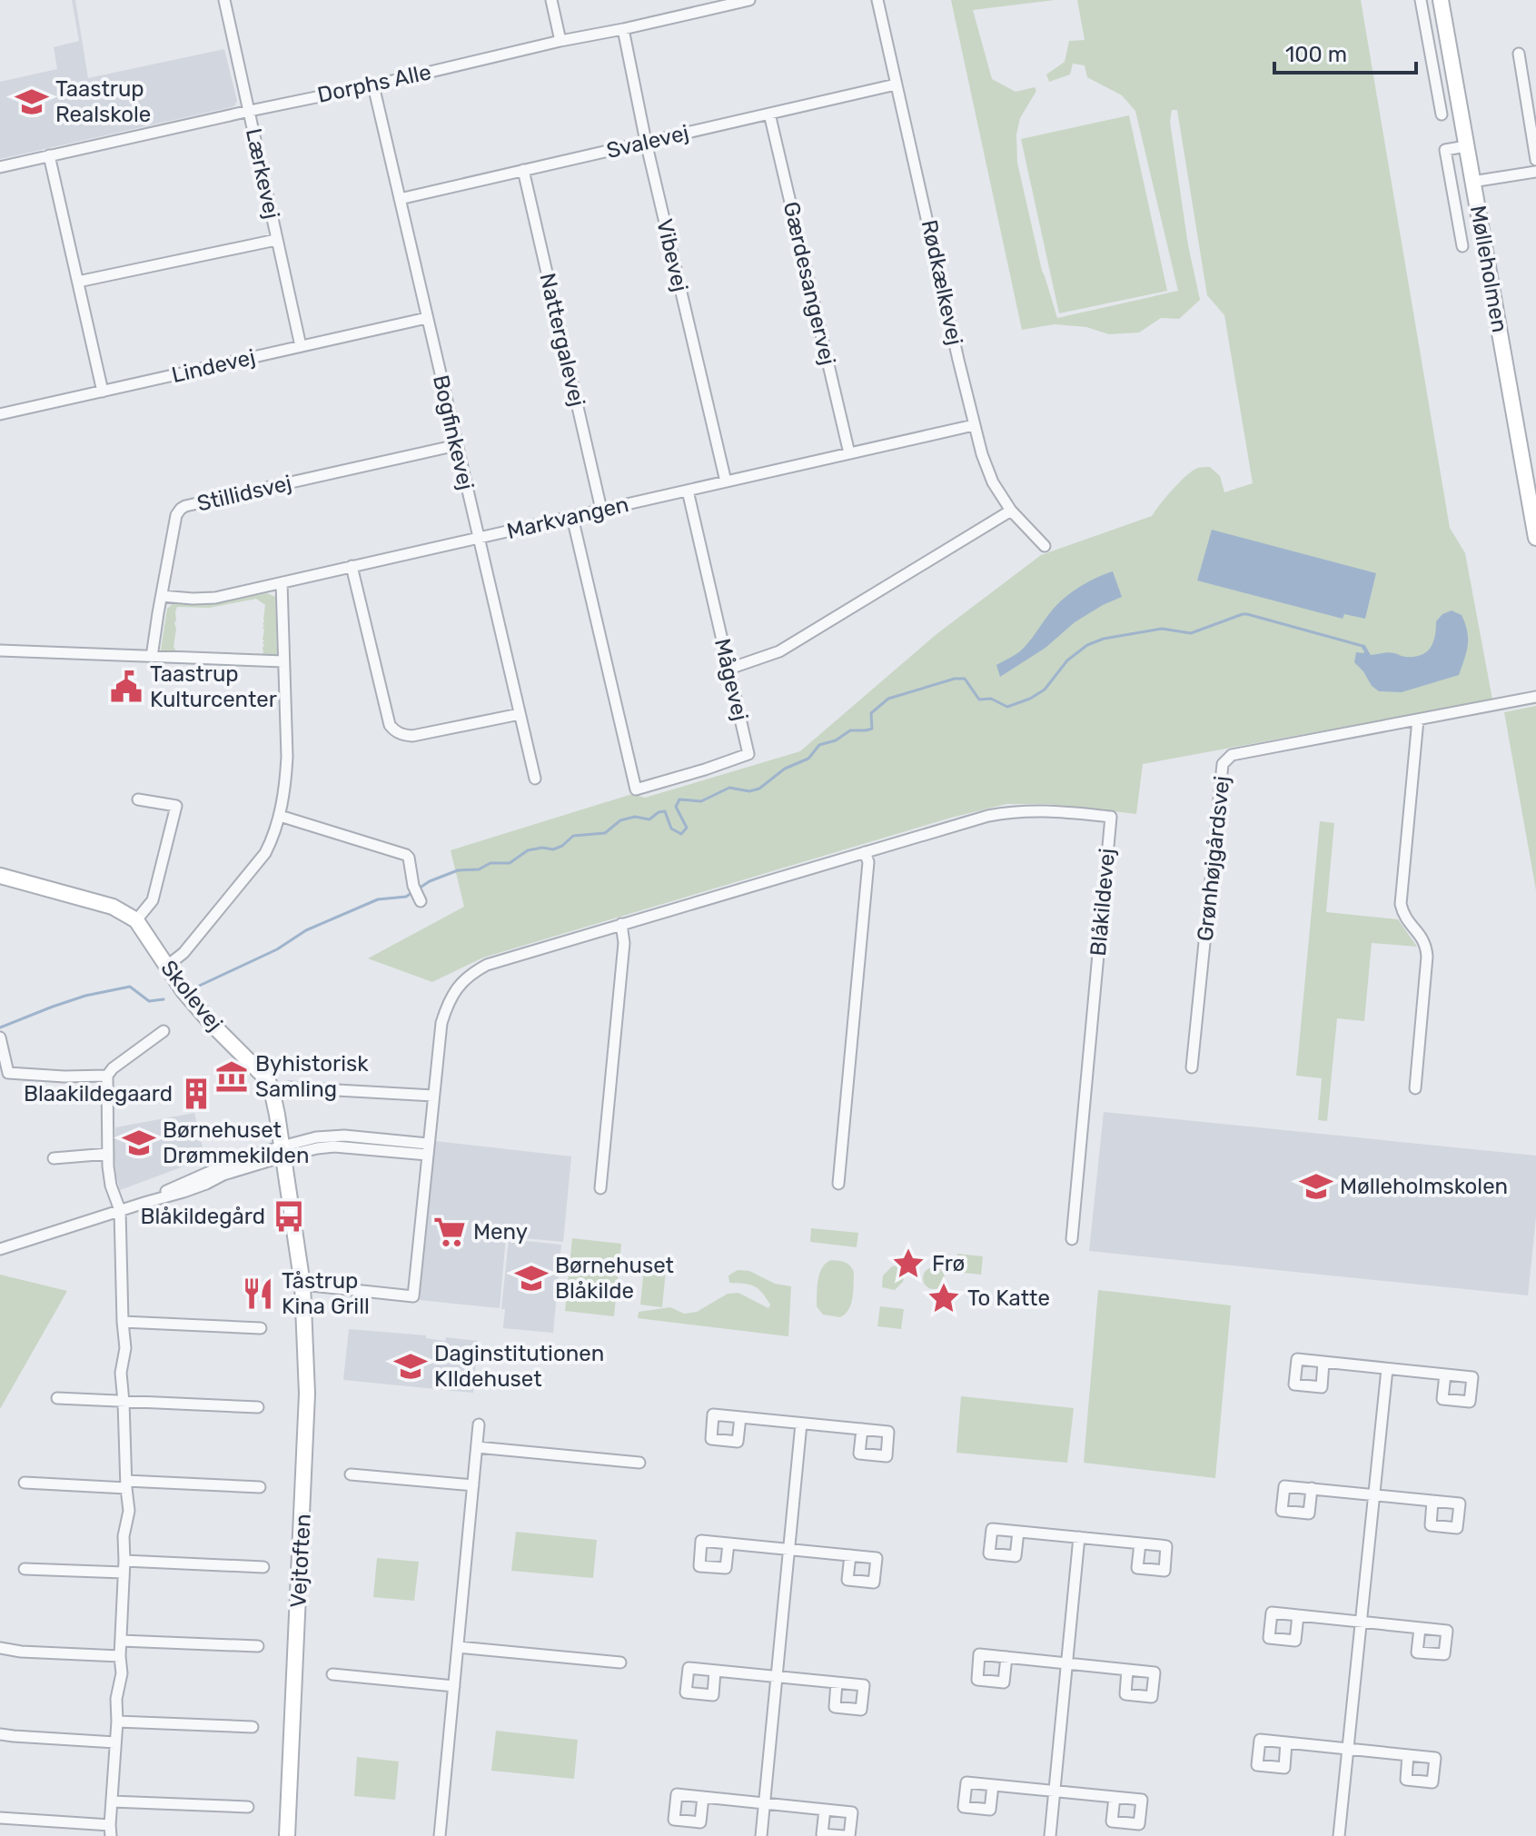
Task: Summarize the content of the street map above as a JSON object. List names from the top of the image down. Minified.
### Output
{"streets":{"street":["Dorphs Alle","Svalevej","Lærkevej","Vibevej","Mølleholmen","Rødkælkevej","Gærdesangervej","Nattergalevej","Lindevej","Bogfinkevej","Stillidsvej","Markvangen","Mågevej","Grønhøjgårdsvej","Blåkildevej","Skolevej","Vejtoften"]},"crossings":[["Dorphs Alle","Lærkevej"],["Dorphs Alle","Vibevej"],["Dorphs Alle","Bogfinkevej"],["Svalevej","Vibevej"],["Svalevej","Rødkælkevej"],["Svalevej","Gærdesangervej"],["Svalevej","Nattergalevej"],["Svalevej","Bogfinkevej"],["Lærkevej","Lindevej"],["Vibevej","Markvangen"],["Rødkælkevej","Markvangen"],["Gærdesangervej","Markvangen"],["Nattergalevej","Markvangen"],["Lindevej","Bogfinkevej"],["Bogfinkevej","Stillidsvej"],["Bogfinkevej","Markvangen"],["Stillidsvej","Markvangen"],["Markvangen","Mågevej"],["Blåkildevej","Vejtoften"],["Skolevej","Vejtoften"]],"places":{"school or university":["Taastrup Realskole","Børnehuset Drømmekilden","Mølleholmskolen","Børnehuset Blåkilde","Daginstitutionen KIldehuset"],"public building":["Taastrup Kulturcenter"],"museum":["Byhistorisk Samling"],"building":["Blaakildegaard"],"bus stop":["Blåkildegård"],"supermarket":["Meny"],"place":["Frø","To Katte"],"restaurant":["Tåstrup Kina Grill"]},"scale_bar":"100 m"}
